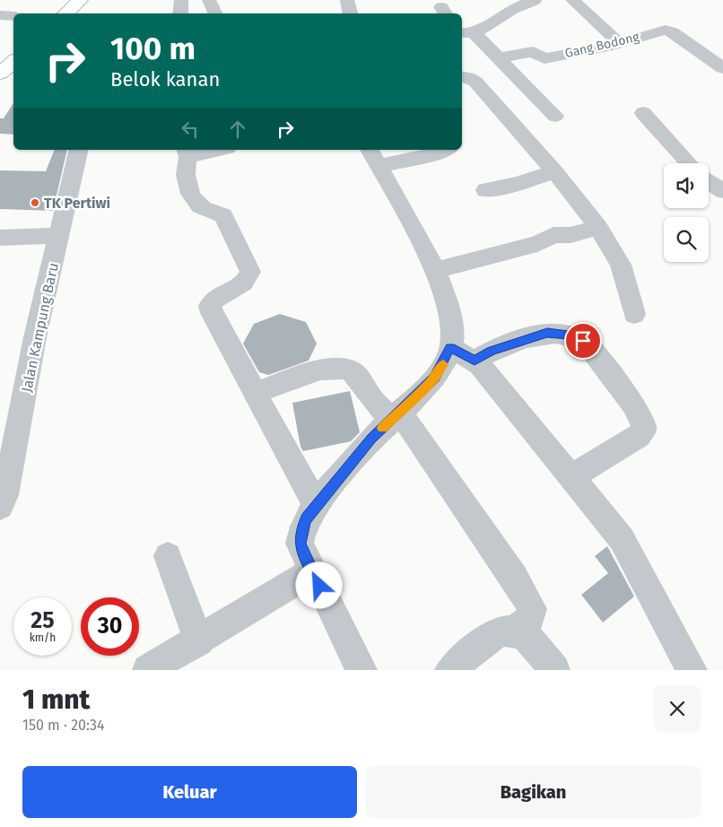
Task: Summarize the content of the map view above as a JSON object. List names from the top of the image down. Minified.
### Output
{"streets":{"street":["Gang Bodong","Jalan Kampung Baru"]},"places":["TK Pertiwi"],"page":{"turn":["100 m","Belok kanan"],"speed":"25 km/h","limit":"30","heading":["1 mnt","150 m · 20:34"],"buttons":["Keluar","Bagikan"]}}
